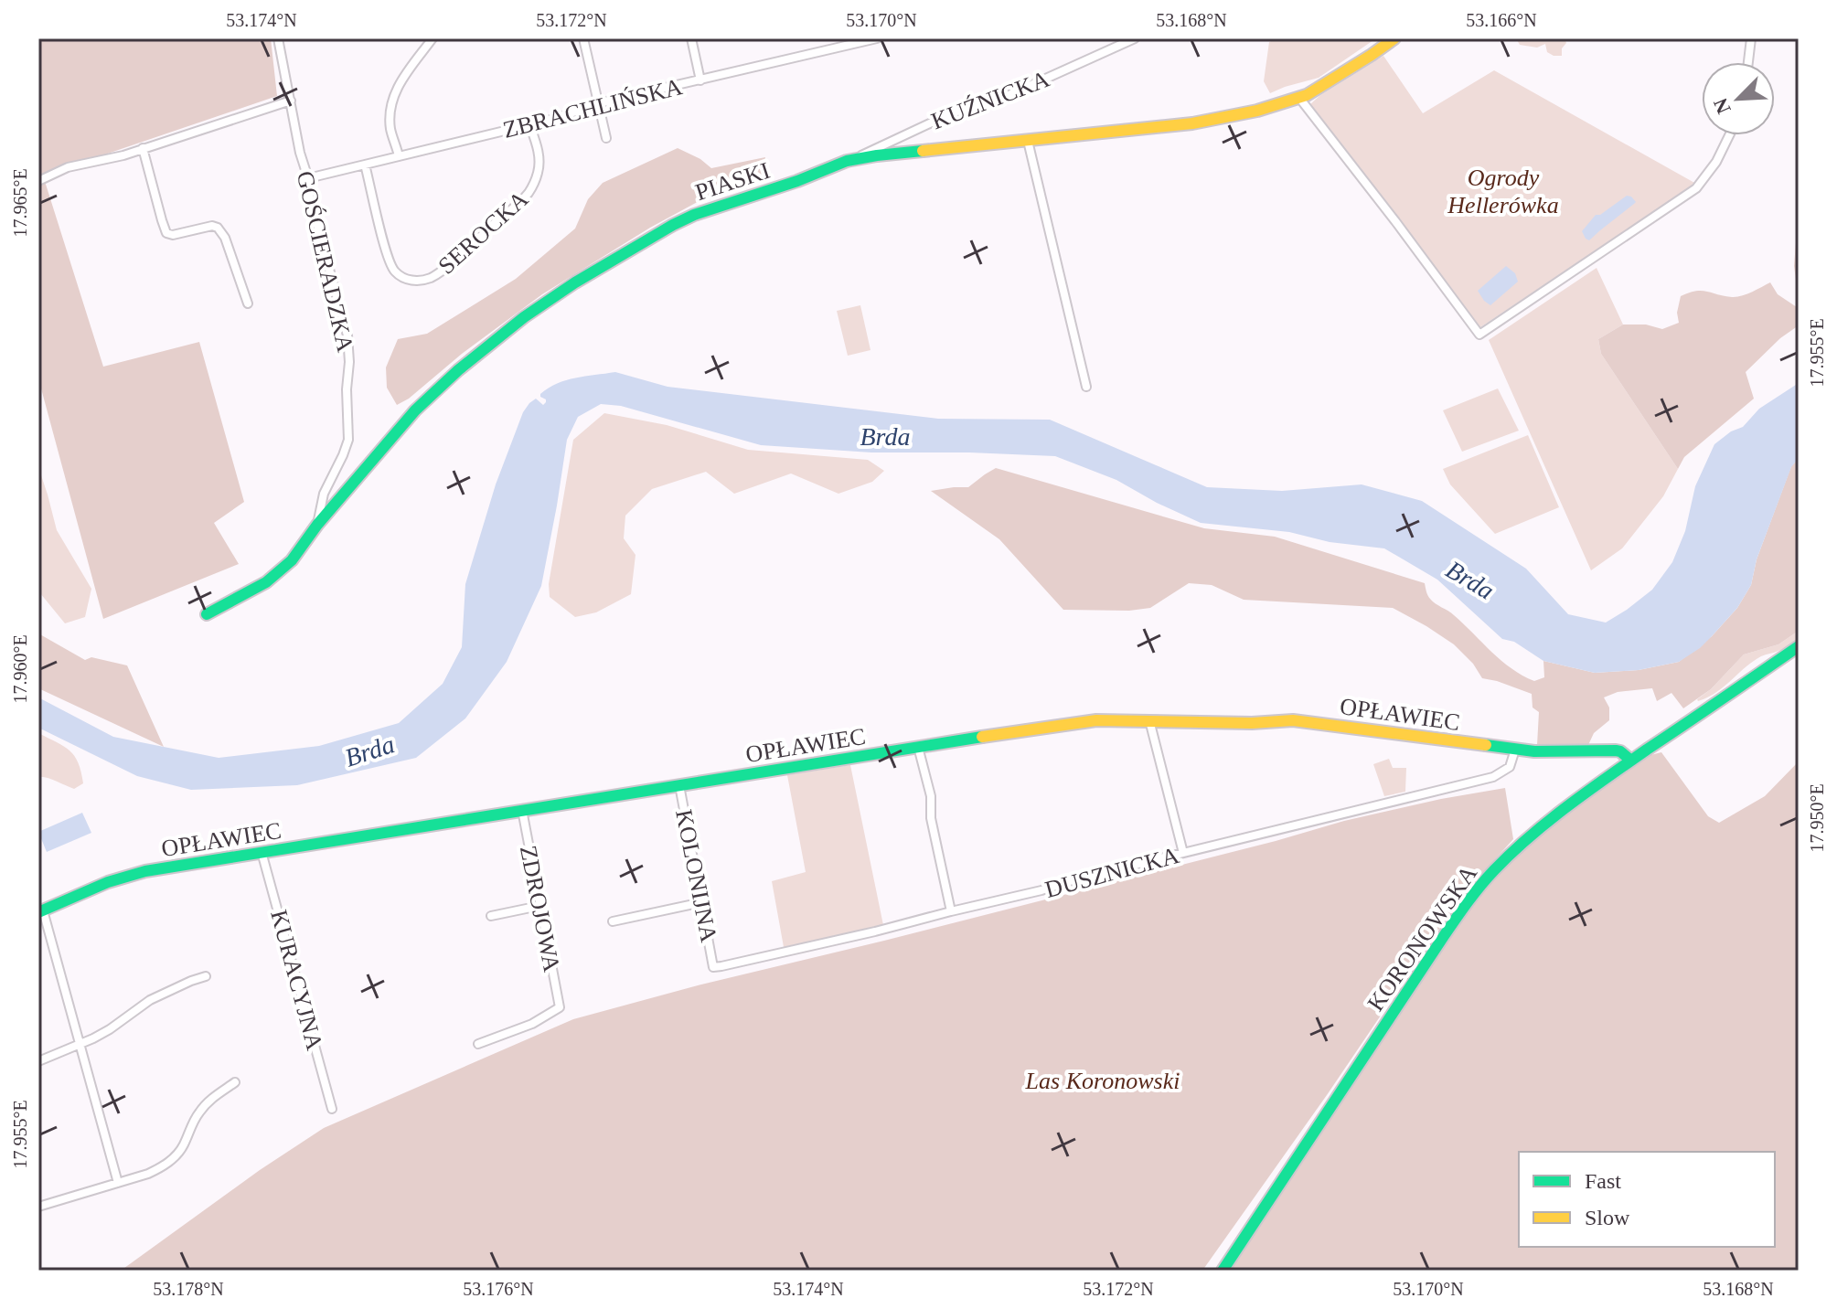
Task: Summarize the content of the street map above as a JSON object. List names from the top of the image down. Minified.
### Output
{"streets":{"street":["KUŹNICKA","ZBRACHLIŃSKA","PIASKI","SEROCKA","GOŚCIERADZKA","OPŁAWIEC","DUSZNICKA","KOLONIJNA","ZDROJOWA","KORONOWSKA","KURACYJNA"]},"crossings":[["KUŹNICKA","PIASKI"],["ZBRACHLIŃSKA","SEROCKA"],["ZBRACHLIŃSKA","GOŚCIERADZKA"],["PIASKI","GOŚCIERADZKA"],["OPŁAWIEC","DUSZNICKA"],["OPŁAWIEC","KOLONIJNA"],["OPŁAWIEC","ZDROJOWA"],["OPŁAWIEC","KORONOWSKA"],["OPŁAWIEC","KURACYJNA"],["DUSZNICKA","KOLONIJNA"]],"water":["Brda"],"parks":["Ogrody Hellerówka","Las Koronowski"],"legend":["Fast","Slow"],"north":"bottom left","coordinates":["53.174°N","53.172°N","53.170°N","53.168°N","53.166°N","17.965°E","17.955°E","17.960°E","17.950°E","53.178°N","53.176°N"]}
